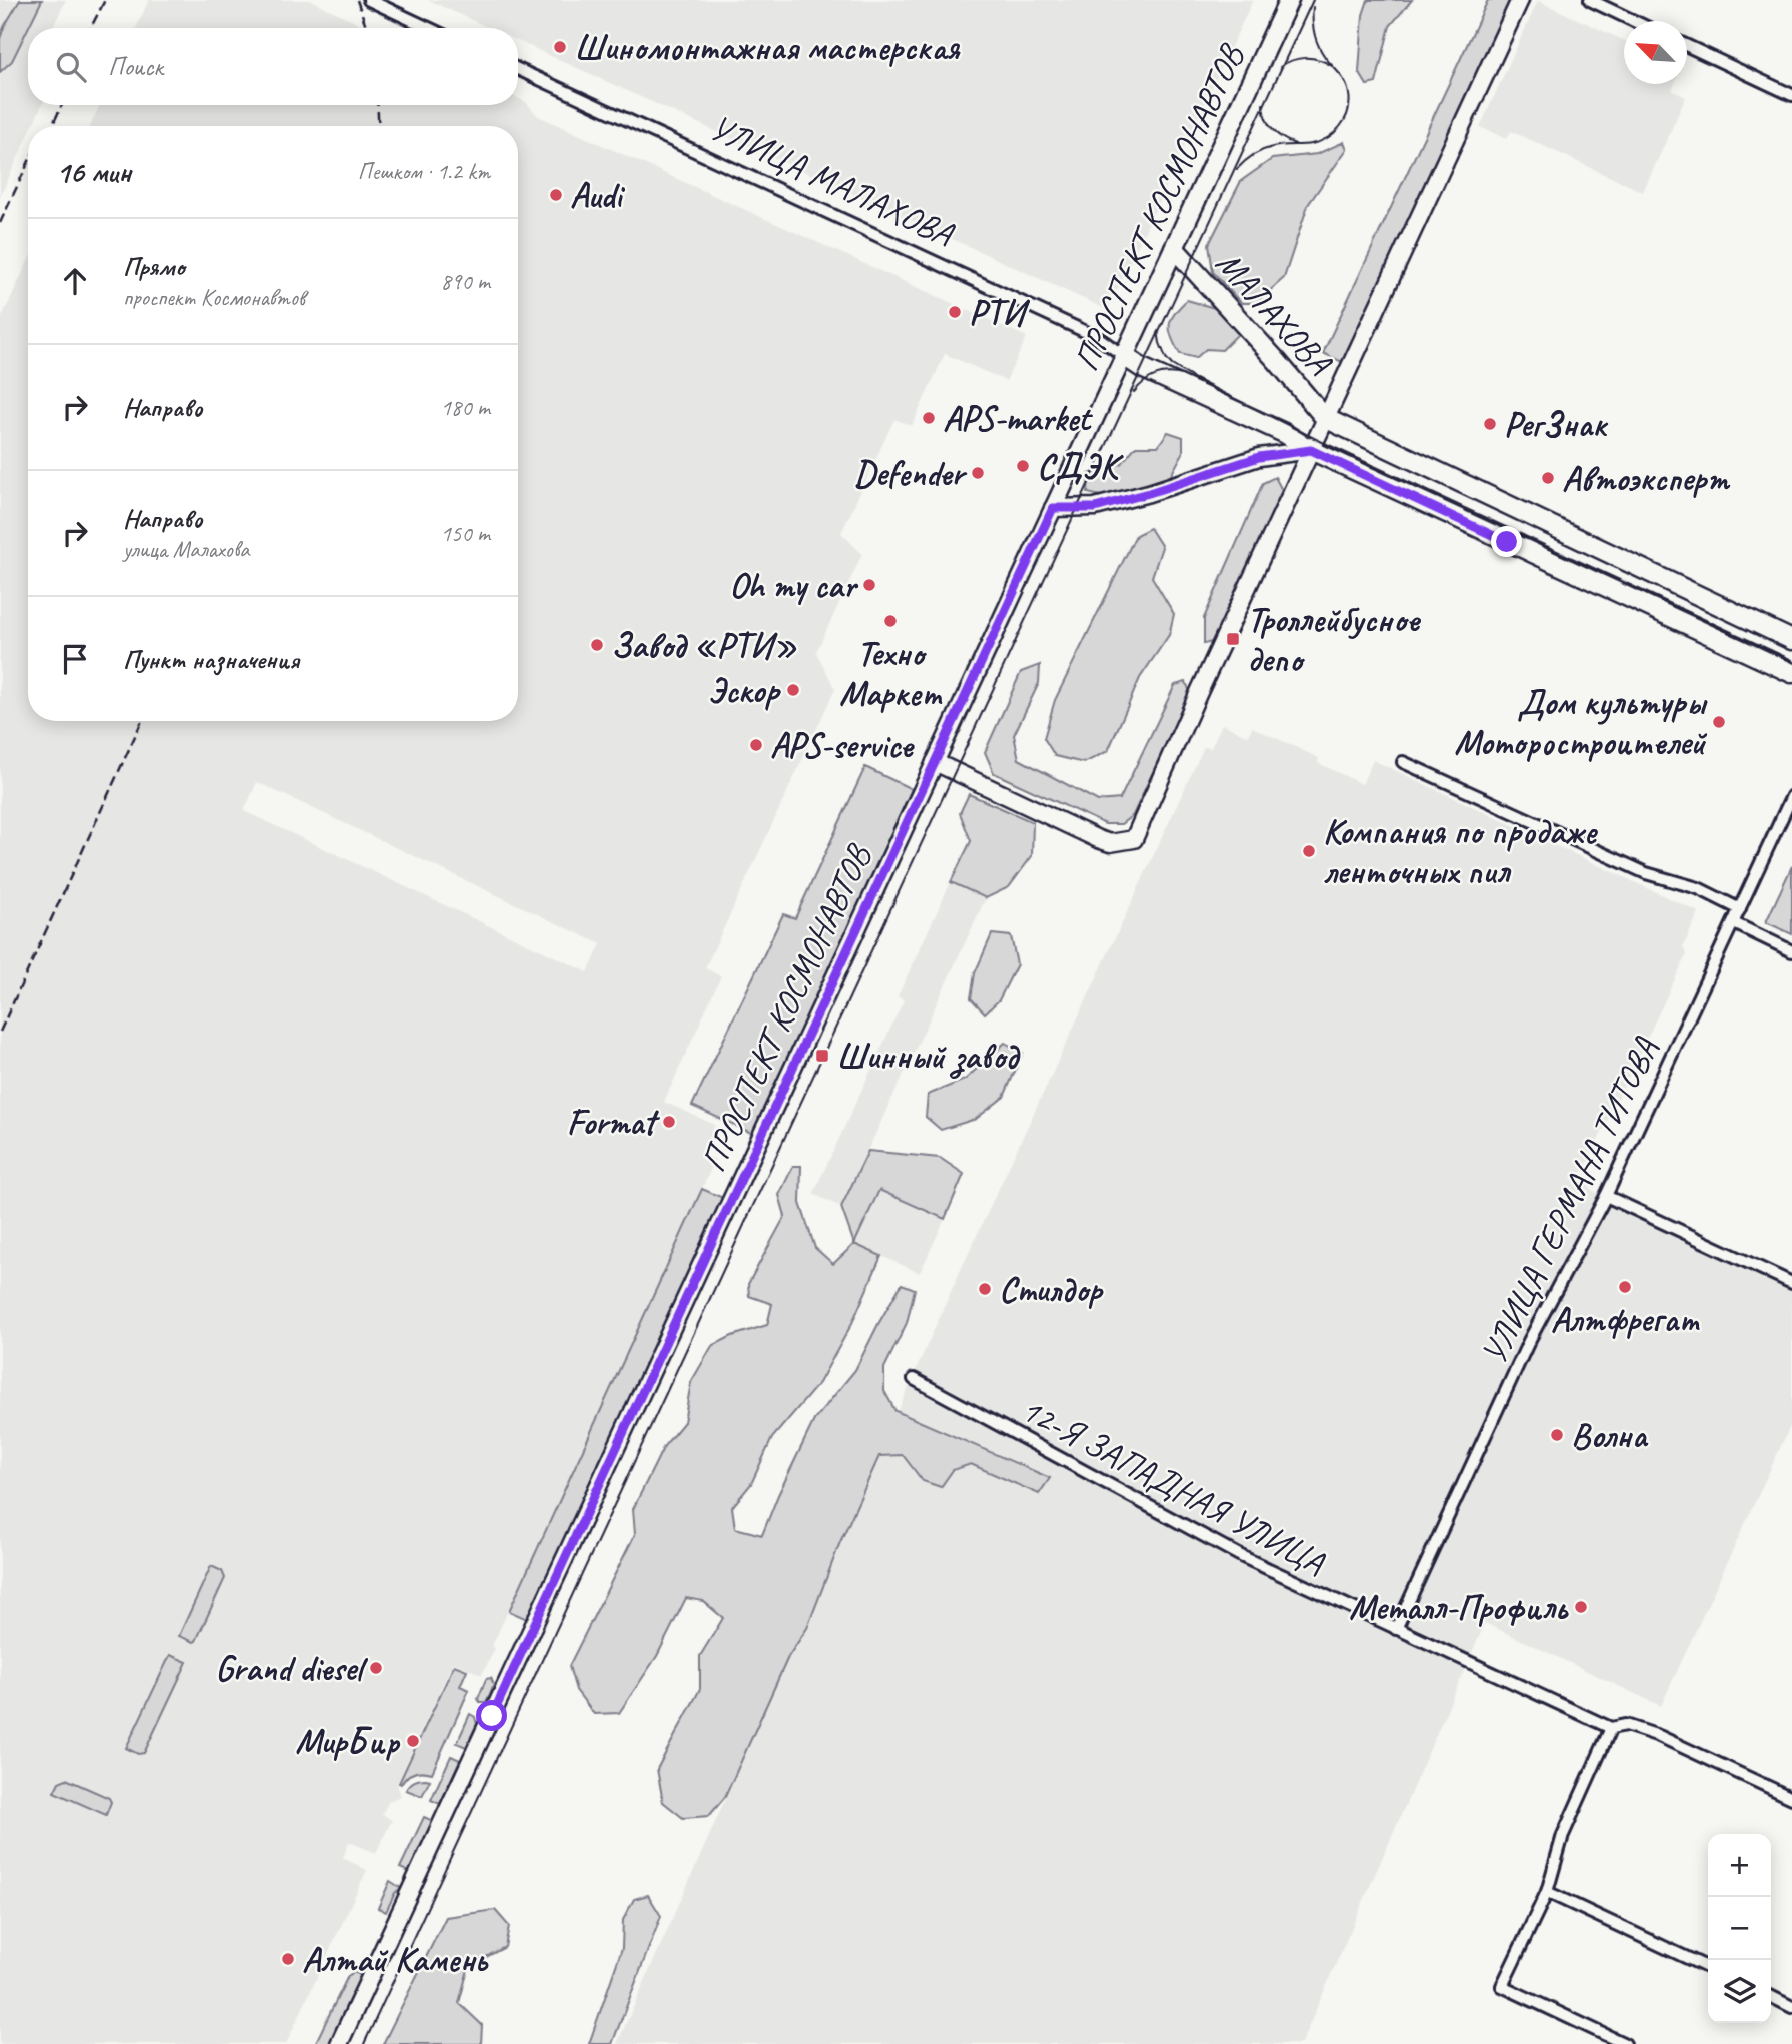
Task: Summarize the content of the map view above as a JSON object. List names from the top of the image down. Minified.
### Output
{"streets":{"main road":["ПРОСПЕКТ КОСМОНАВТОВ","МАЛАХОВА"],"street":["УЛИЦА МАЛАХОВА","УЛИЦА ГЕРМАНА ТИТОВА","12-Я ЗАПАДНАЯ УЛИЦА"]},"crossings":[["УЛИЦА МАЛАХОВА","ПРОСПЕКТ КОСМОНАВТОВ"],["ПРОСПЕКТ КОСМОНАВТОВ","МАЛАХОВА"],["УЛИЦА ГЕРМАНА ТИТОВА","12-Я ЗАПАДНАЯ УЛИЦА"]],"places":{"other":["Шиномонтажная мастерская","Audi","РТИ","АPS-market","РегЗнак","СДЭК","Defender","Автоэксперт","Oh my car","Техно Маркет","Завод «РТИ»","Эскор","Дом культуры Моторостроителей","APS-service","Компания по продаже ленточных пил","Format","Алтфрегат","Стилдор","Волна","Металл-Профиль","Grand diesel","МирБир","Алтай Камень"],"transit":["Троллейбусное депо","Шинный завод"]},"north":"top left","page":{"search":"Поиск","heading":["16 мин","Пешком · 1.2 km"],"list":[["Прямо","проспект Космонавтов","890 m"],["Направо","180 m"],["Направо","улица Малахова","150 m"],"Пункт назначения"],"map_buttons":["+","−"]}}
